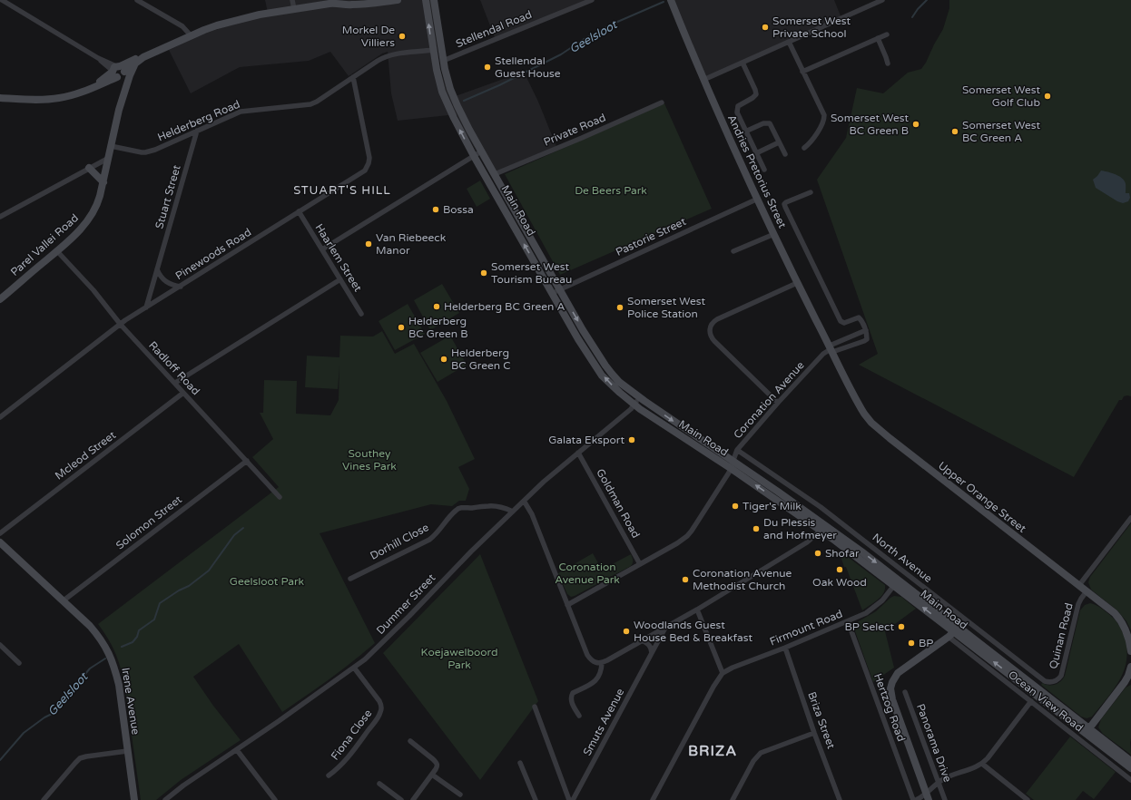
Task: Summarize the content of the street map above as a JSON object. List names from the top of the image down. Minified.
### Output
{"streets":{"street":["Stellendal Road","Helderberg Road","Private Road","Andries Pretorius Street","Stuart Street","Main Road","Pastorie Street","Parel Vallei Road","Pinewoods Road","Haarlem Street","Radloff Road","Coronation Avenue","Mcleod Street","Upper Orange Street","Goldman Road","Solomon Street","Dorhill Close","North Avenue","Dummer Street","Firmount Road","Quinan Road","Irene Avenue","Ocean View Road","Hertzog Road","Briza Street","Smuts Avenue","Fiona Close","Panorama Drive"]},"crossings":[["Stellendal Road","Main Road"],["Helderberg Road","Stuart Street"],["Helderberg Road","Main Road"],["Helderberg Road","Parel Vallei Road"],["Helderberg Road","Pinewoods Road"],["Private Road","Main Road"],["Andries Pretorius Street","Pastorie Street"],["Andries Pretorius Street","Coronation Avenue"],["Andries Pretorius Street","Upper Orange Street"],["Stuart Street","Pinewoods Road"],["Main Road","Pastorie Street"],["Main Road","Coronation Avenue"],["Main Road","Dummer Street"],["Main Road","Firmount Road"],["Parel Vallei Road","Radloff Road"],["Pinewoods Road","Haarlem Street"],["Pinewoods Road","Radloff Road"],["Radloff Road","Mcleod Street"],["Radloff Road","Solomon Street"],["Coronation Avenue","Upper Orange Street"],["Coronation Avenue","Goldman Road"],["Coronation Avenue","North Avenue"],["Upper Orange Street","Quinan Road"],["Goldman Road","Dummer Street"],["Solomon Street","Irene Avenue"],["Dorhill Close","Dummer Street"],["North Avenue","Quinan Road"],["Dummer Street","Fiona Close"],["Firmount Road","Hertzog Road"],["Firmount Road","Briza Street"]],"districts":["STUART'S HILL","BRIZA"],"water":["Geelsloot"],"parks":["De Beers Park","Southey Vines Park","Coronation Avenue Park","Geelsloot Park","Koejawelboord Park"],"places":["Somerset West Private School","Morkel De Villiers","Stellendal Guest House","Somerset West Golf Club","Somerset West BC Green B","Somerset West BC Green A","Bossa","Van Riebeeck Manor","Somerset West Tourism Bureau","Helderberg BC Green A","Somerset West Police Station","Helderberg BC Green B","Helderberg BC Green C","Galata Eksport","Tiger's Milk","Du Plessis and Hofmeyer","Shofar","Oak Wood","Coronation Avenue Methodist Church","BP Select","Woodlands Guest House Bed & Breakfast","BP"]}
